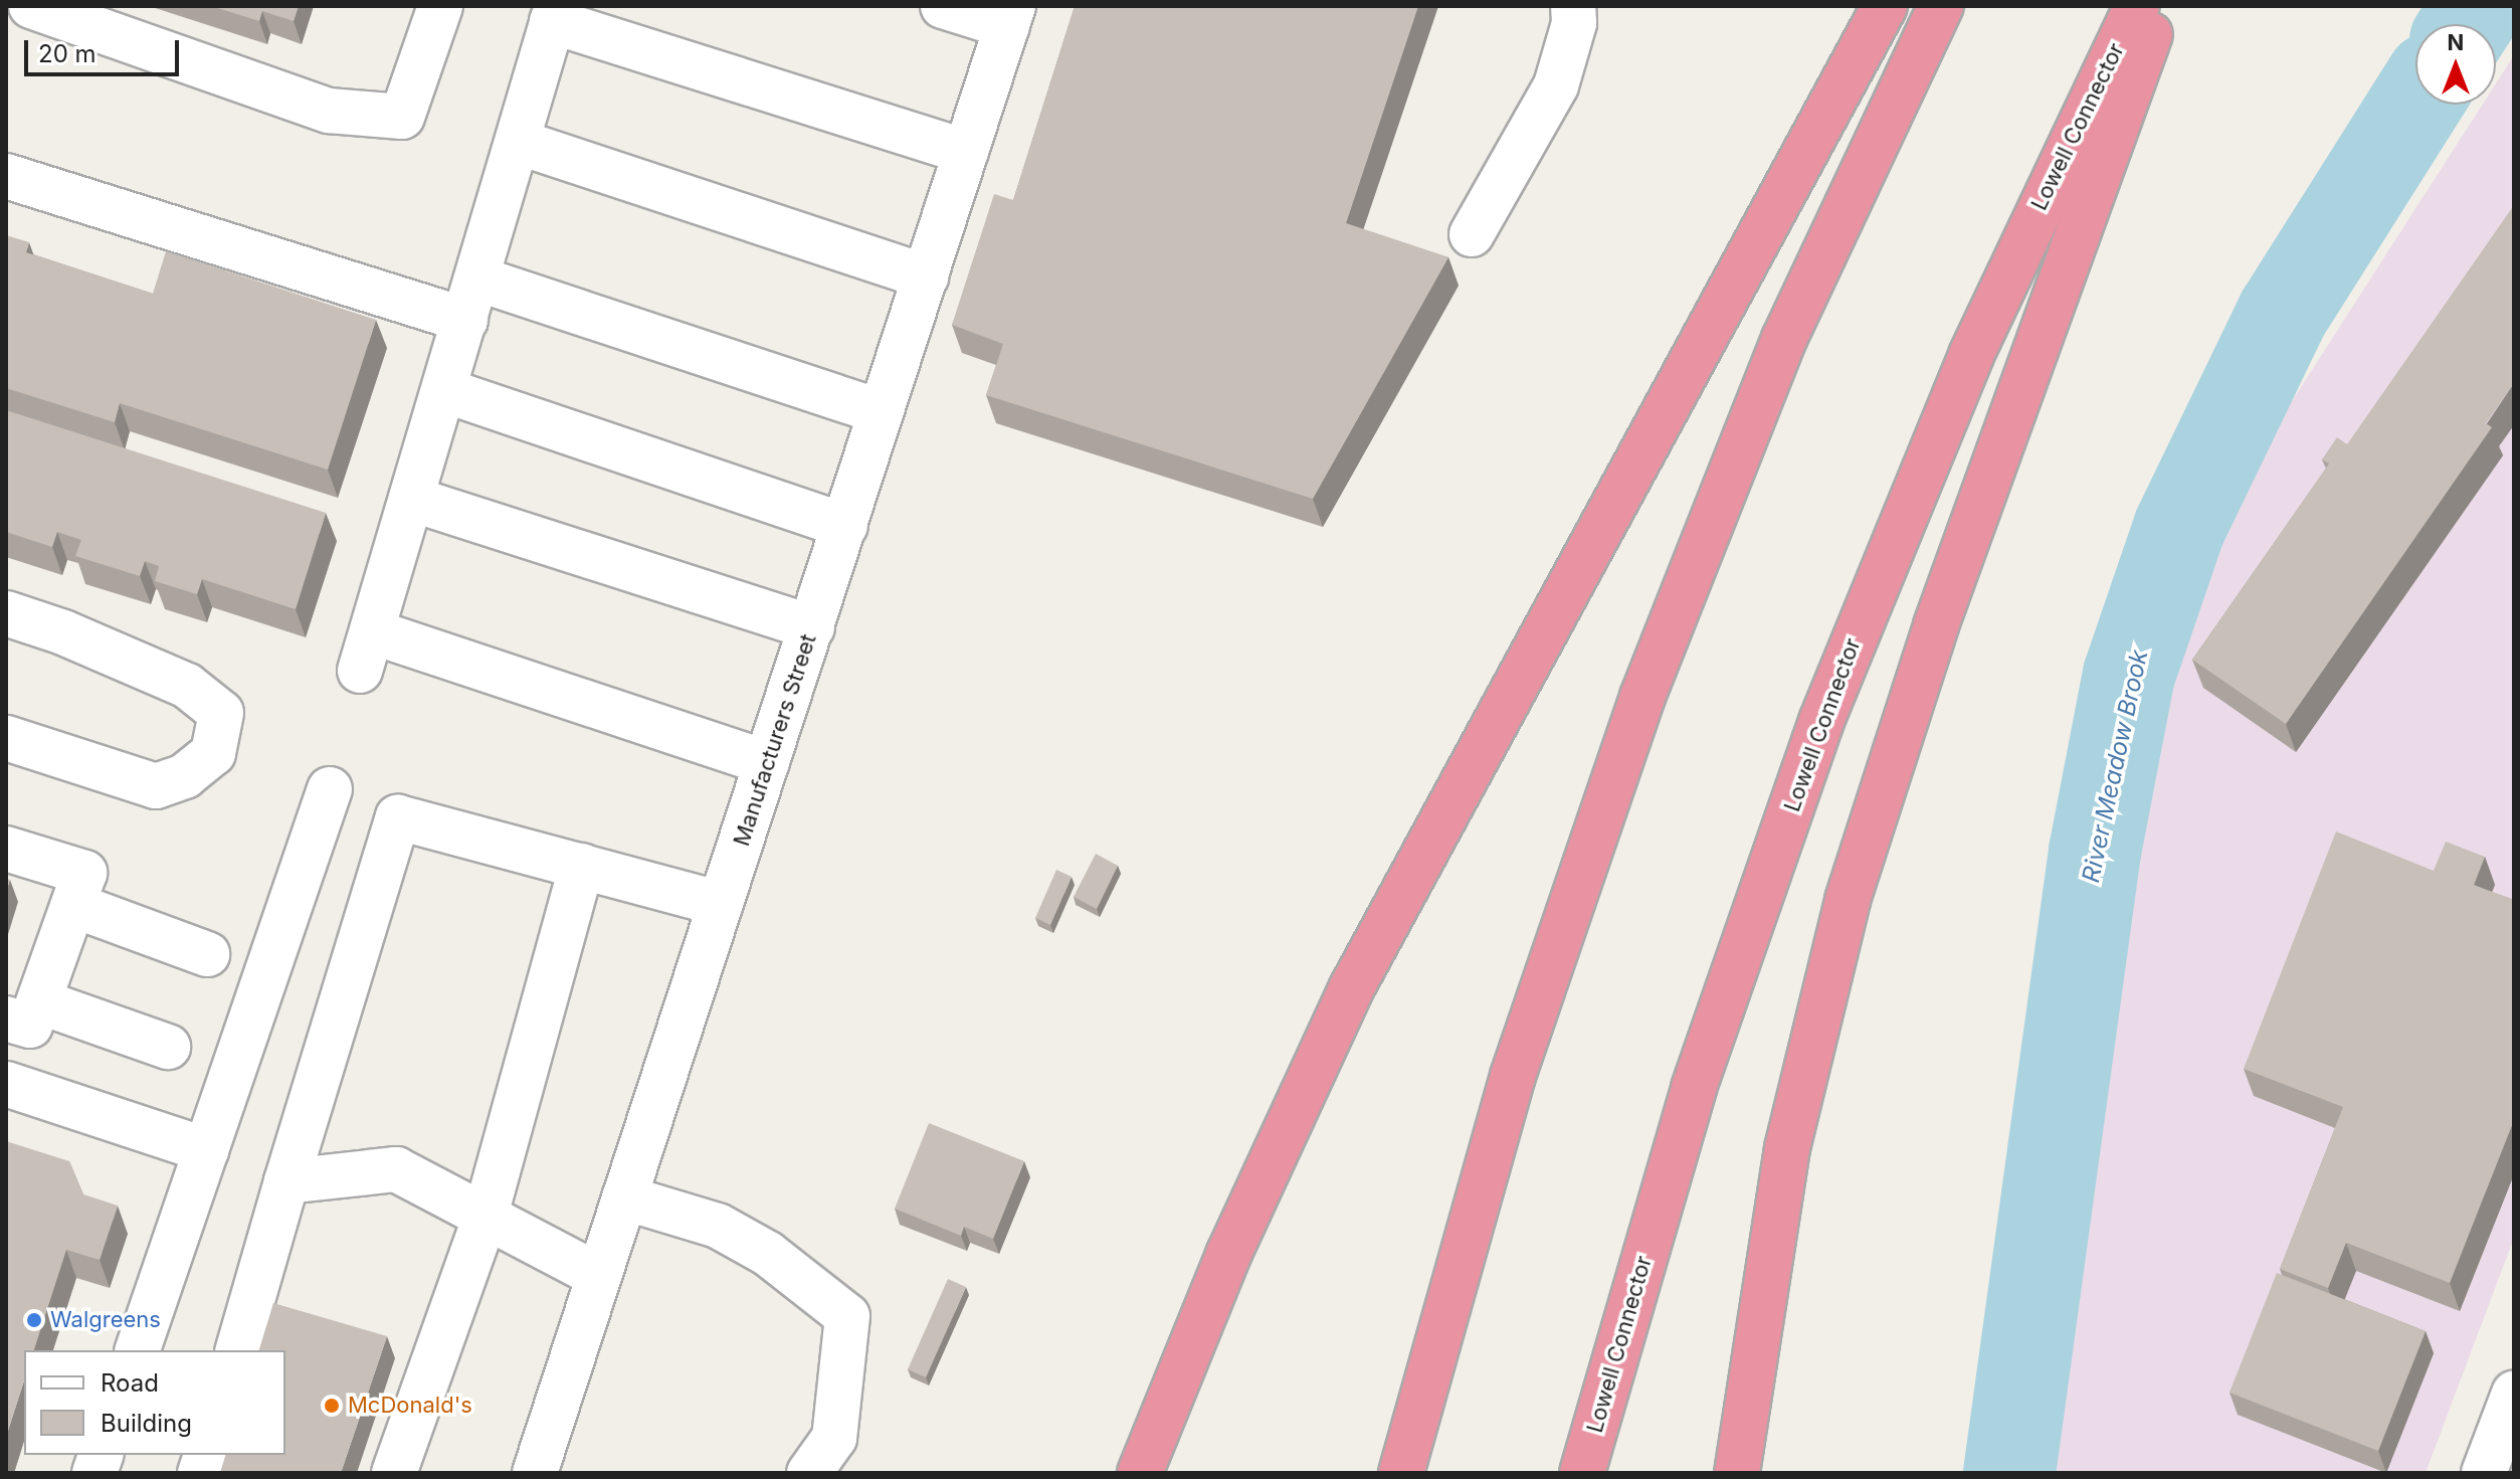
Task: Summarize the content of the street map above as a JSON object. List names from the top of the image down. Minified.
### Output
{"streets":{"highway":["Lowell Connector"],"street":["Manufacturers Street"]},"water":["River Meadow Brook"],"places":["Walgreens","McDonald's"],"legend":["Road","Building"],"scale_bar":"20 m","north":"top"}
